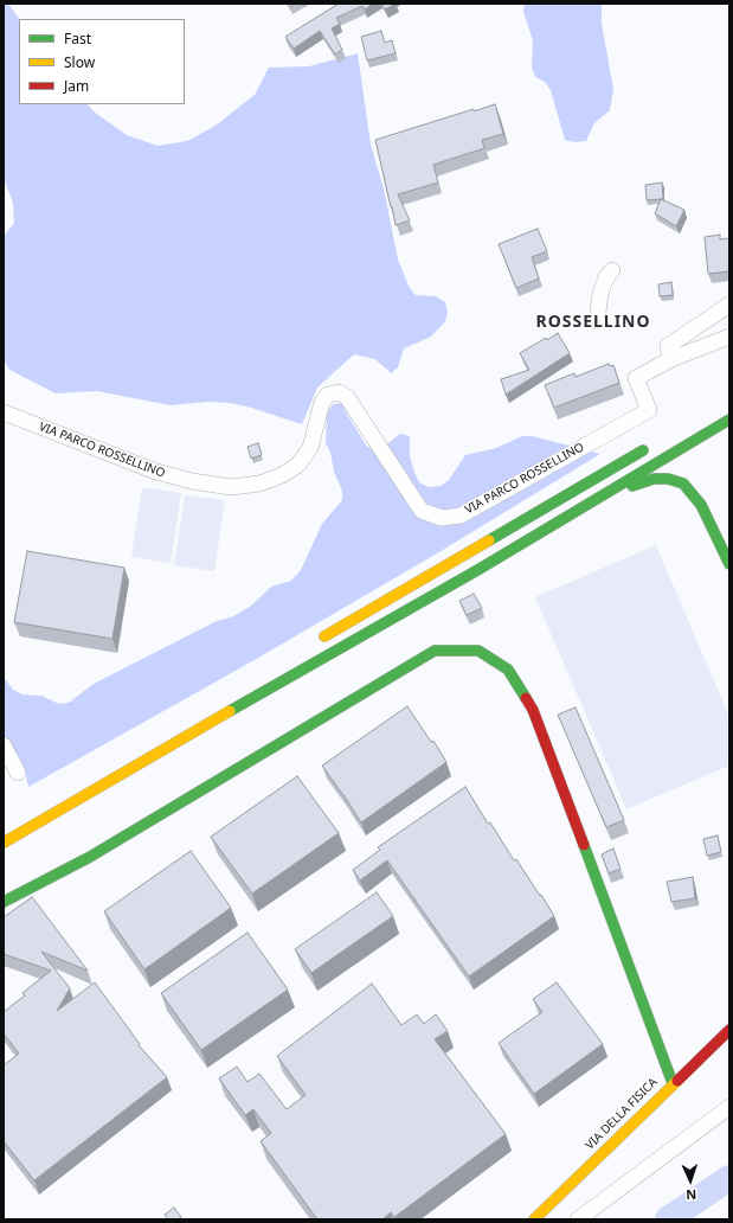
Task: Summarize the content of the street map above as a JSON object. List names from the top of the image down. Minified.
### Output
{"streets":{"main road":["VIA DELLA FISICA"],"street":["VIA PARCO ROSSELLINO"]},"districts":["ROSSELLINO"],"legend":["Fast","Slow","Jam"],"north":"bottom"}
